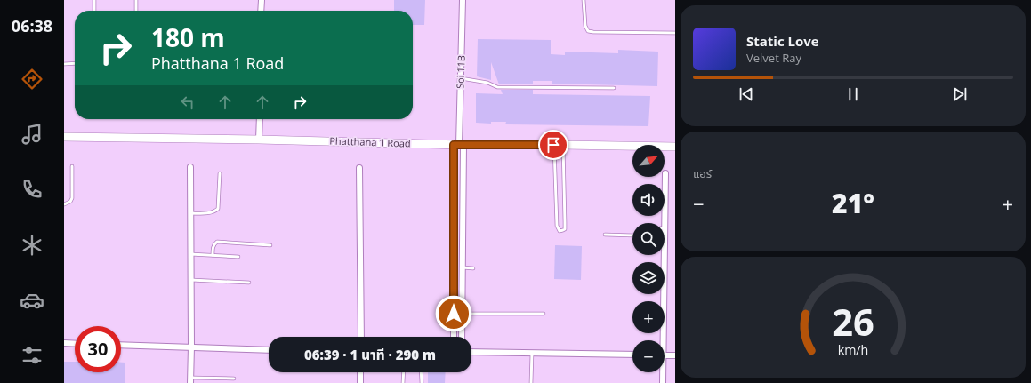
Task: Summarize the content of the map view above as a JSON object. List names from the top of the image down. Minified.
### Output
{"streets":{"main road":["Phatthana 1 Road"],"street":["Soi 11B"]},"crossings":[["Soi 11B","Phatthana 1 Road"]],"north":"top right","page":{"tabs":"06:38","turn":["180 m","Phatthana 1 Road"],"song":["Static Love","Velvet Ray"],"tile":"แอร์","map_buttons":["+","−"],"heat":["−","21°","+"],"limit":"30","trip":"06:39 · 1 นาที · 290 m","gauge":["26","km/h"]}}
